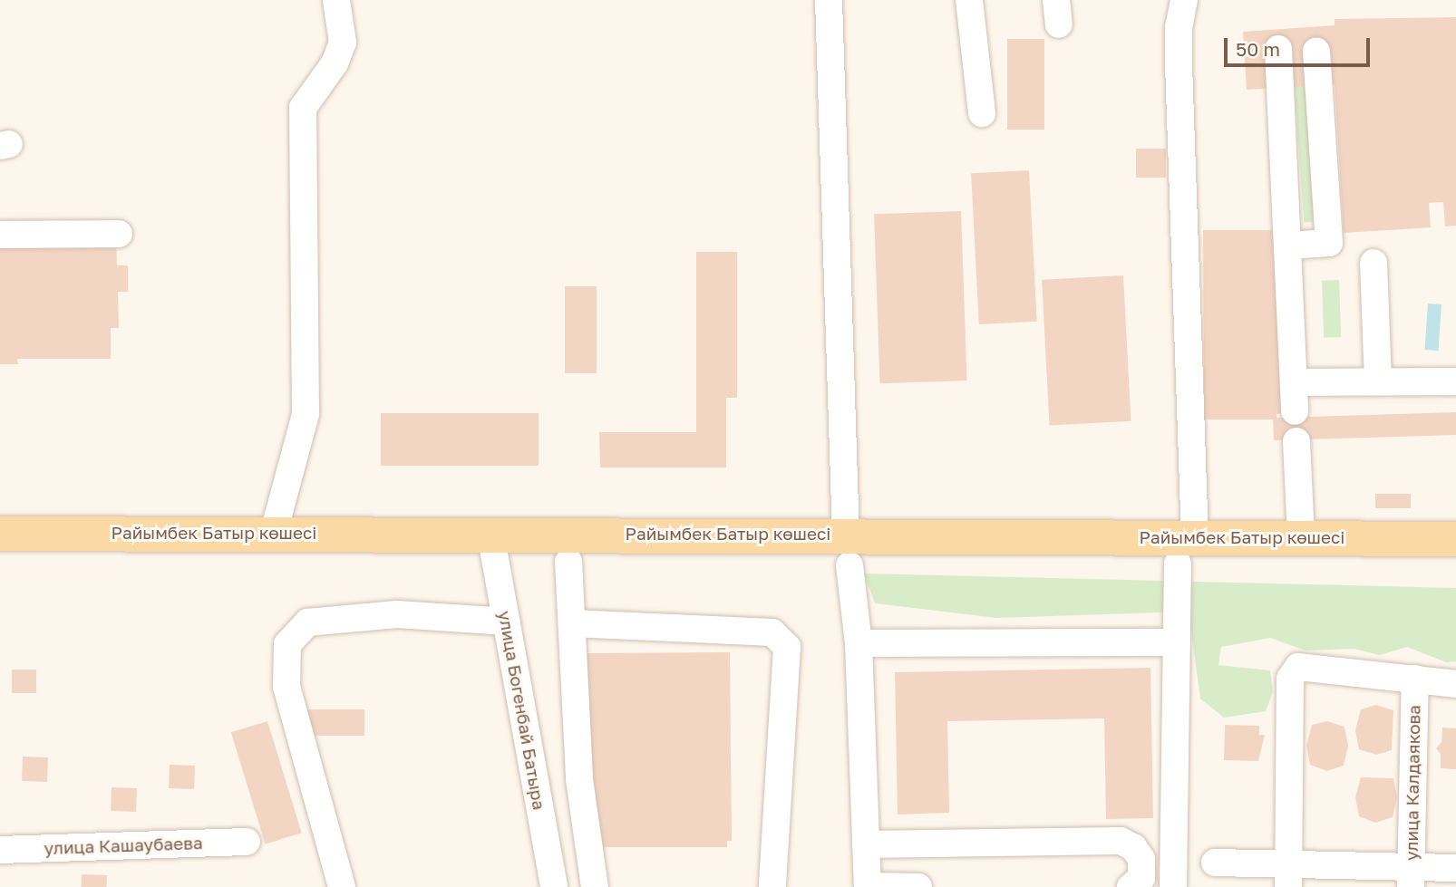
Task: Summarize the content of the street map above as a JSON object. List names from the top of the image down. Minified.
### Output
{"streets":{"main road":["Райымбек Батыр көшесі"],"street":["улица Богенбай Батыра","улица Калдаякова","улица Кашаубаева"]},"crossings":[["Райымбек Батыр көшесі","улица Богенбай Батыра"]],"scale_bar":"50 m"}
